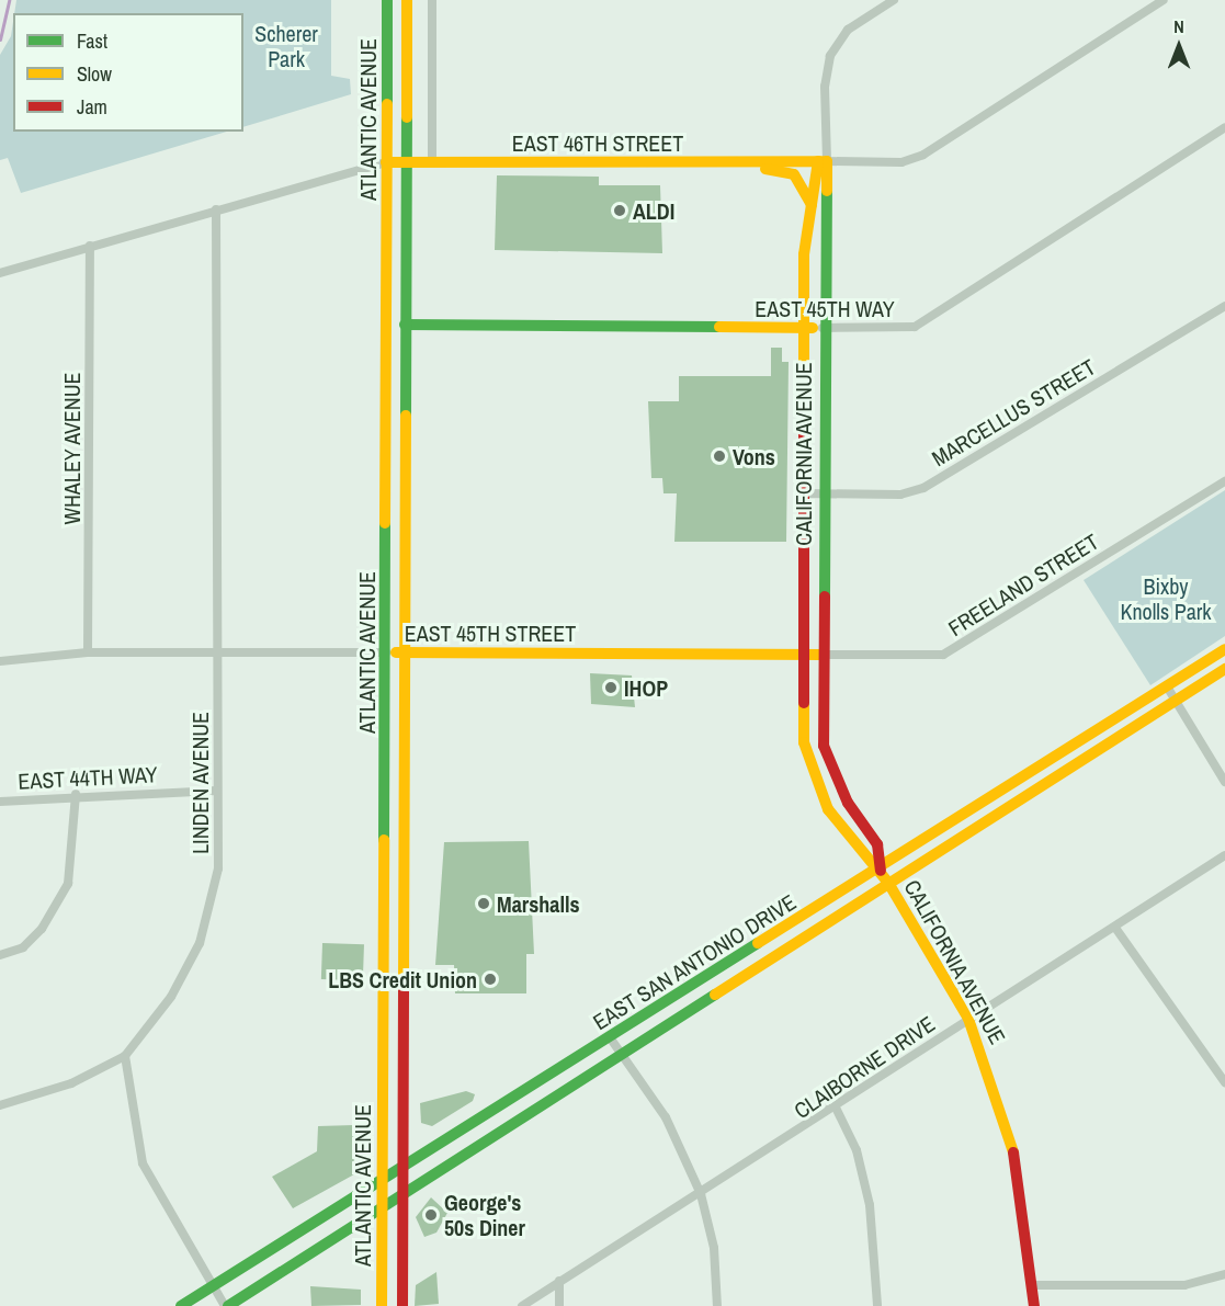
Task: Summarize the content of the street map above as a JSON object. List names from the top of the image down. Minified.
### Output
{"streets":{"main road":["ATLANTIC AVENUE","EAST 46TH STREET","EAST 45TH WAY","CALIFORNIA AVENUE","EAST 45TH STREET","EAST SAN ANTONIO DRIVE"],"street":["MARCELLUS STREET","WHALEY AVENUE","FREELAND STREET","EAST 44TH WAY","LINDEN AVENUE","CLAIBORNE DRIVE"]},"crossings":[["ATLANTIC AVENUE","EAST 46TH STREET"],["ATLANTIC AVENUE","EAST 45TH WAY"],["ATLANTIC AVENUE","EAST 45TH STREET"],["ATLANTIC AVENUE","EAST SAN ANTONIO DRIVE"],["EAST 46TH STREET","WHALEY AVENUE"],["EAST 46TH STREET","CALIFORNIA AVENUE"],["EAST 46TH STREET","LINDEN AVENUE"],["EAST 45TH WAY","CALIFORNIA AVENUE"],["MARCELLUS STREET","CALIFORNIA AVENUE"],["WHALEY AVENUE","EAST 45TH STREET"],["CALIFORNIA AVENUE","FREELAND STREET"],["CALIFORNIA AVENUE","EAST 45TH STREET"],["CALIFORNIA AVENUE","EAST SAN ANTONIO DRIVE"],["CALIFORNIA AVENUE","CLAIBORNE DRIVE"],["FREELAND STREET","EAST 45TH STREET"],["EAST 45TH STREET","LINDEN AVENUE"],["EAST 44TH WAY","LINDEN AVENUE"]],"parks":["Scherer Park","Bixby Knolls Park"],"places":["ALDI","Vons","IHOP","Marshalls","LBS Credit Union","George's 50s Diner"],"legend":["Fast","Slow","Jam"],"north":"top"}
